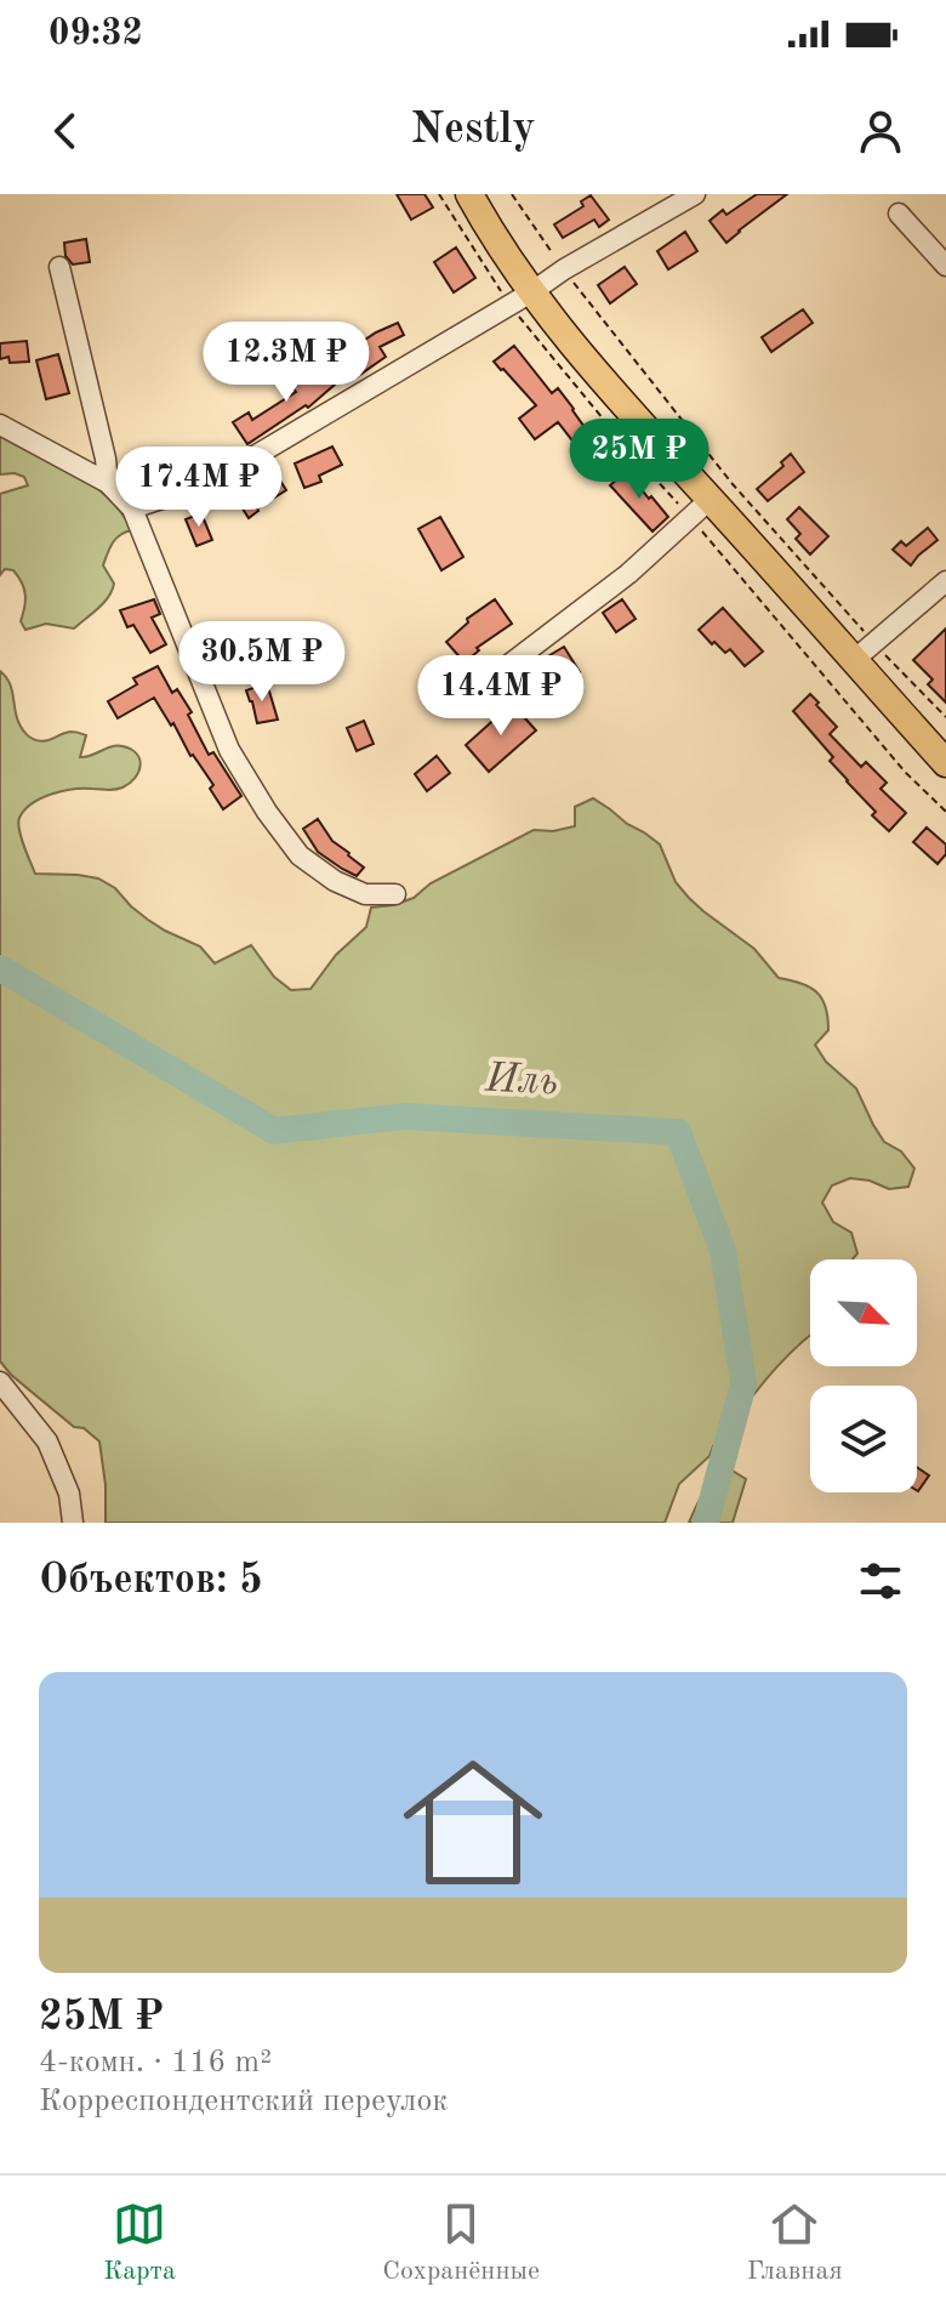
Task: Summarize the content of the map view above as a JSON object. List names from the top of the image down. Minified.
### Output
{"water":["Иль"],"north":"bottom right","page":{"status":"09:32","header":"Nestly","price":["12.3M ₽","25M ₽","17.4M ₽","30.5M ₽","14.4M ₽"],"heading":"Объектов: 5","list":[{"name":"25M ₽","note":"4-комн. · 116 m² · Корреспондентский переулок"}],"tabs":["Карта","Сохранённые","Главная"]}}
